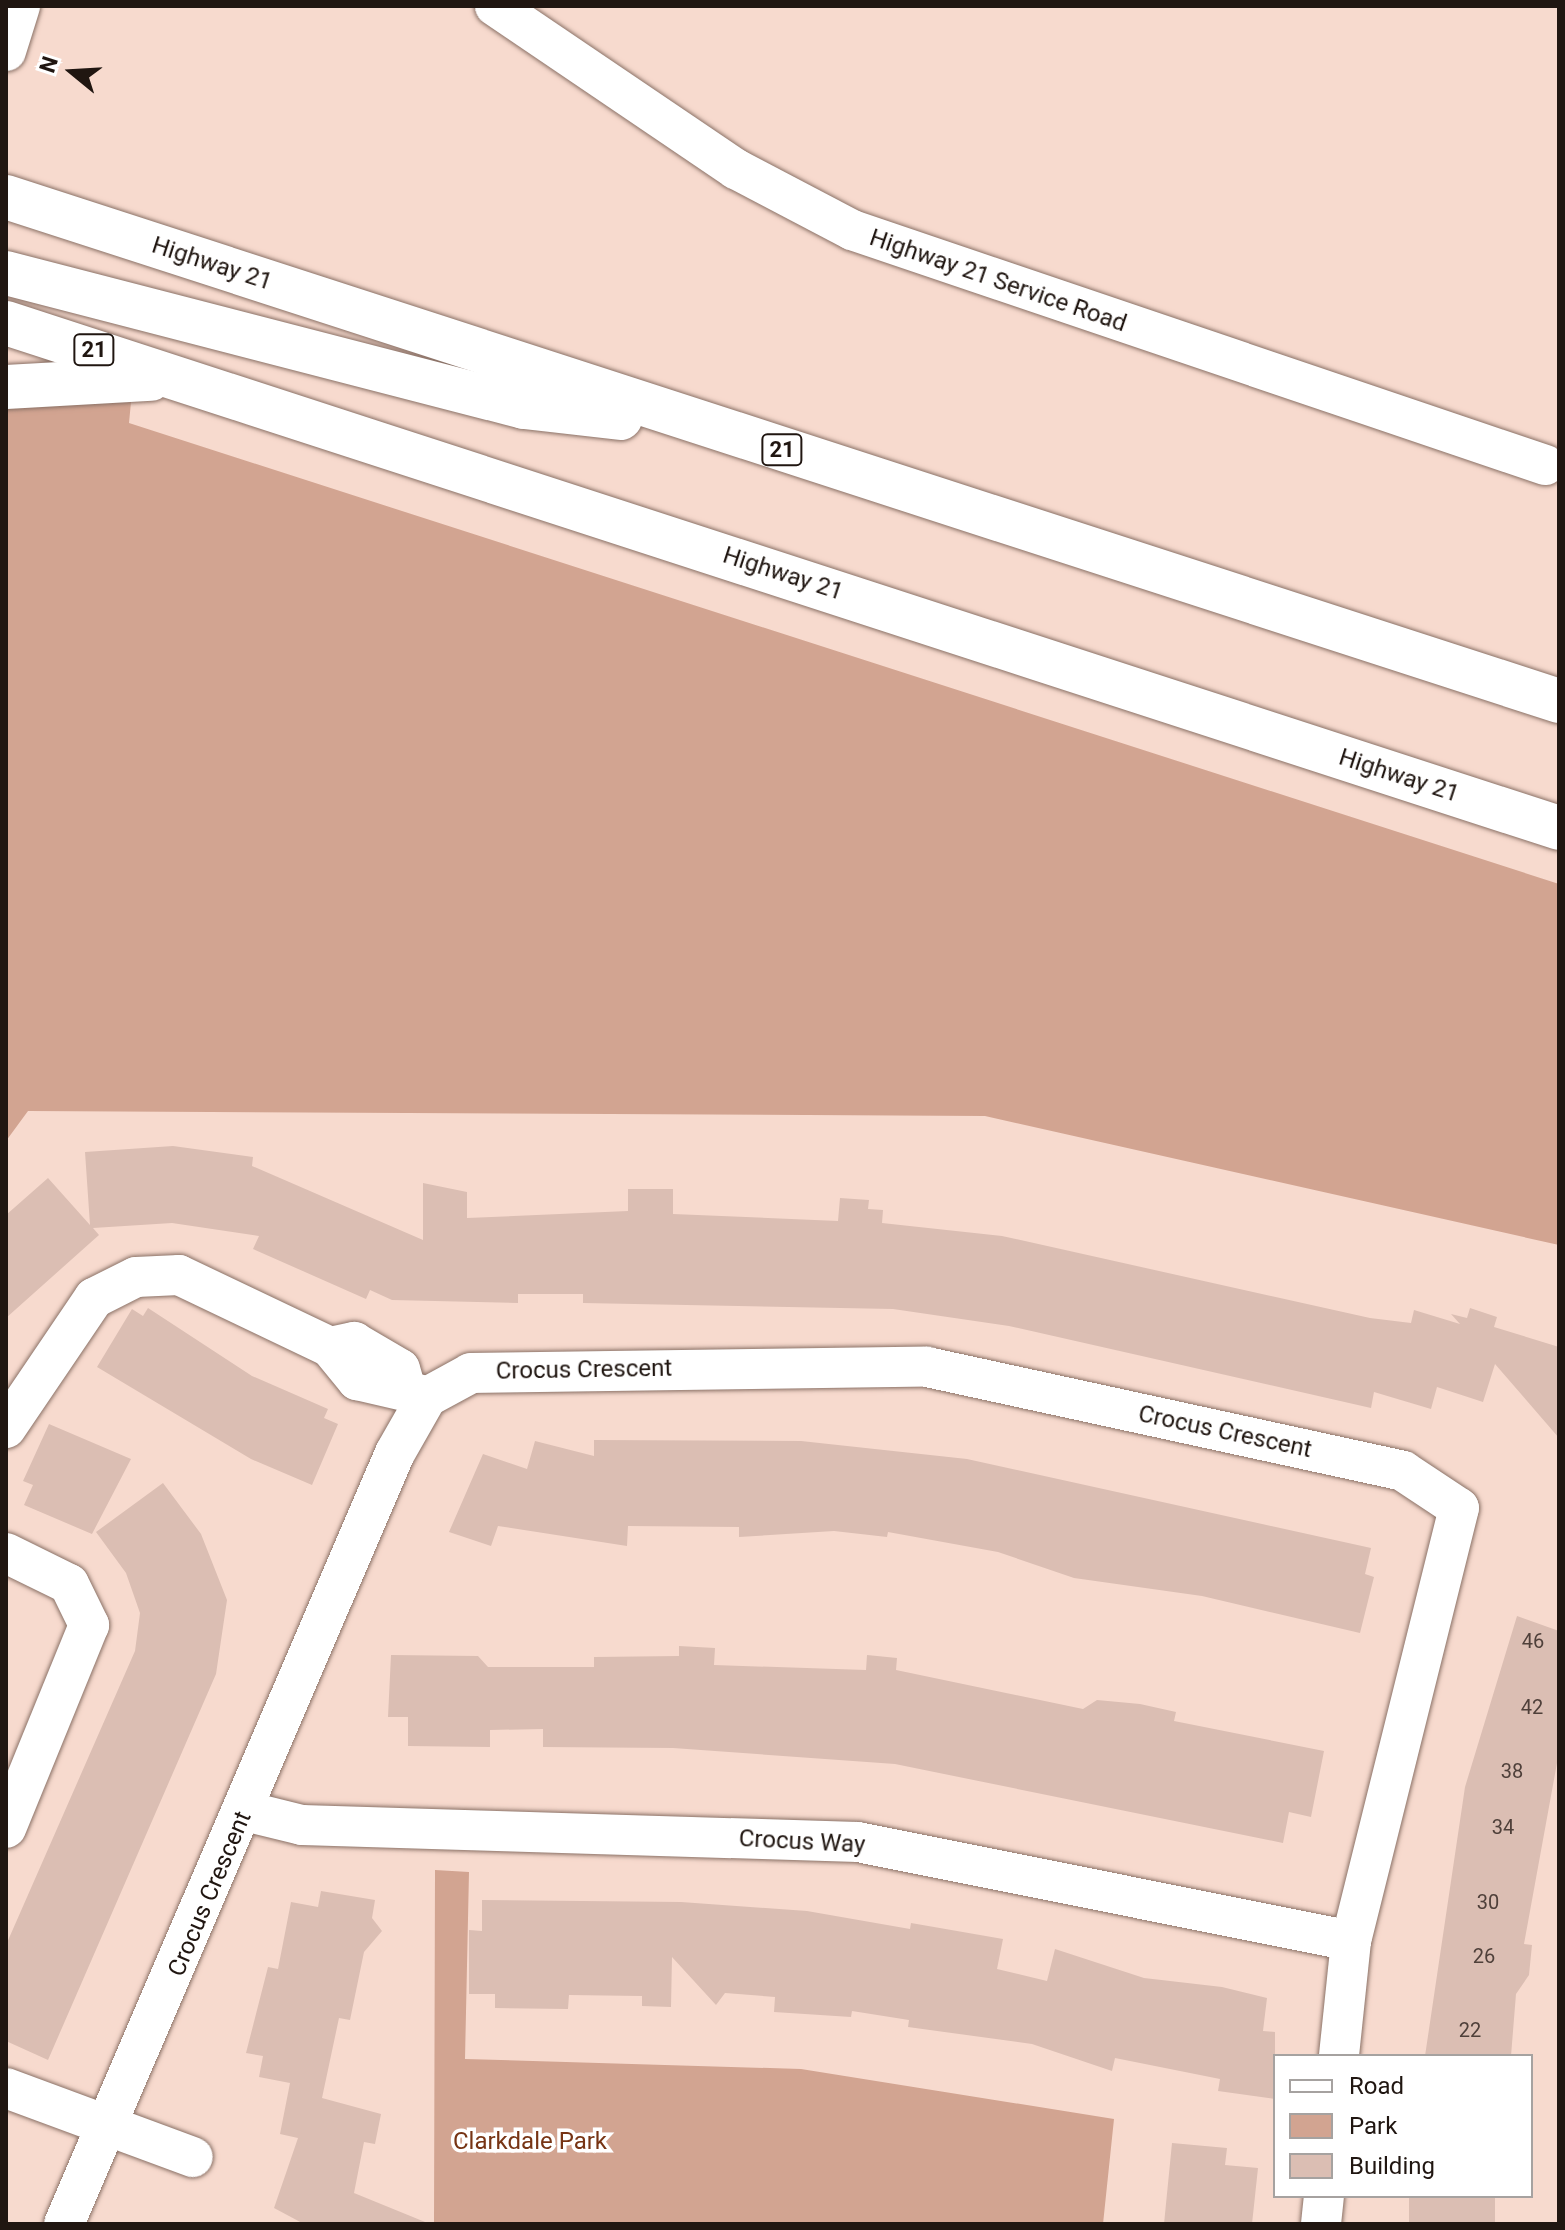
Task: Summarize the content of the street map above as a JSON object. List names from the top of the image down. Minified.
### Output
{"streets":{"main road":["Highway 21","21"],"street":["Highway 21 Service Road","Crocus Crescent","Crocus Way"]},"crossings":[["Crocus Crescent","Crocus Way"]],"parks":["Clarkdale Park"],"house_numbers":["46","42","38","34","30","26","22"],"legend":["Road","Park","Building"],"north":"left"}
